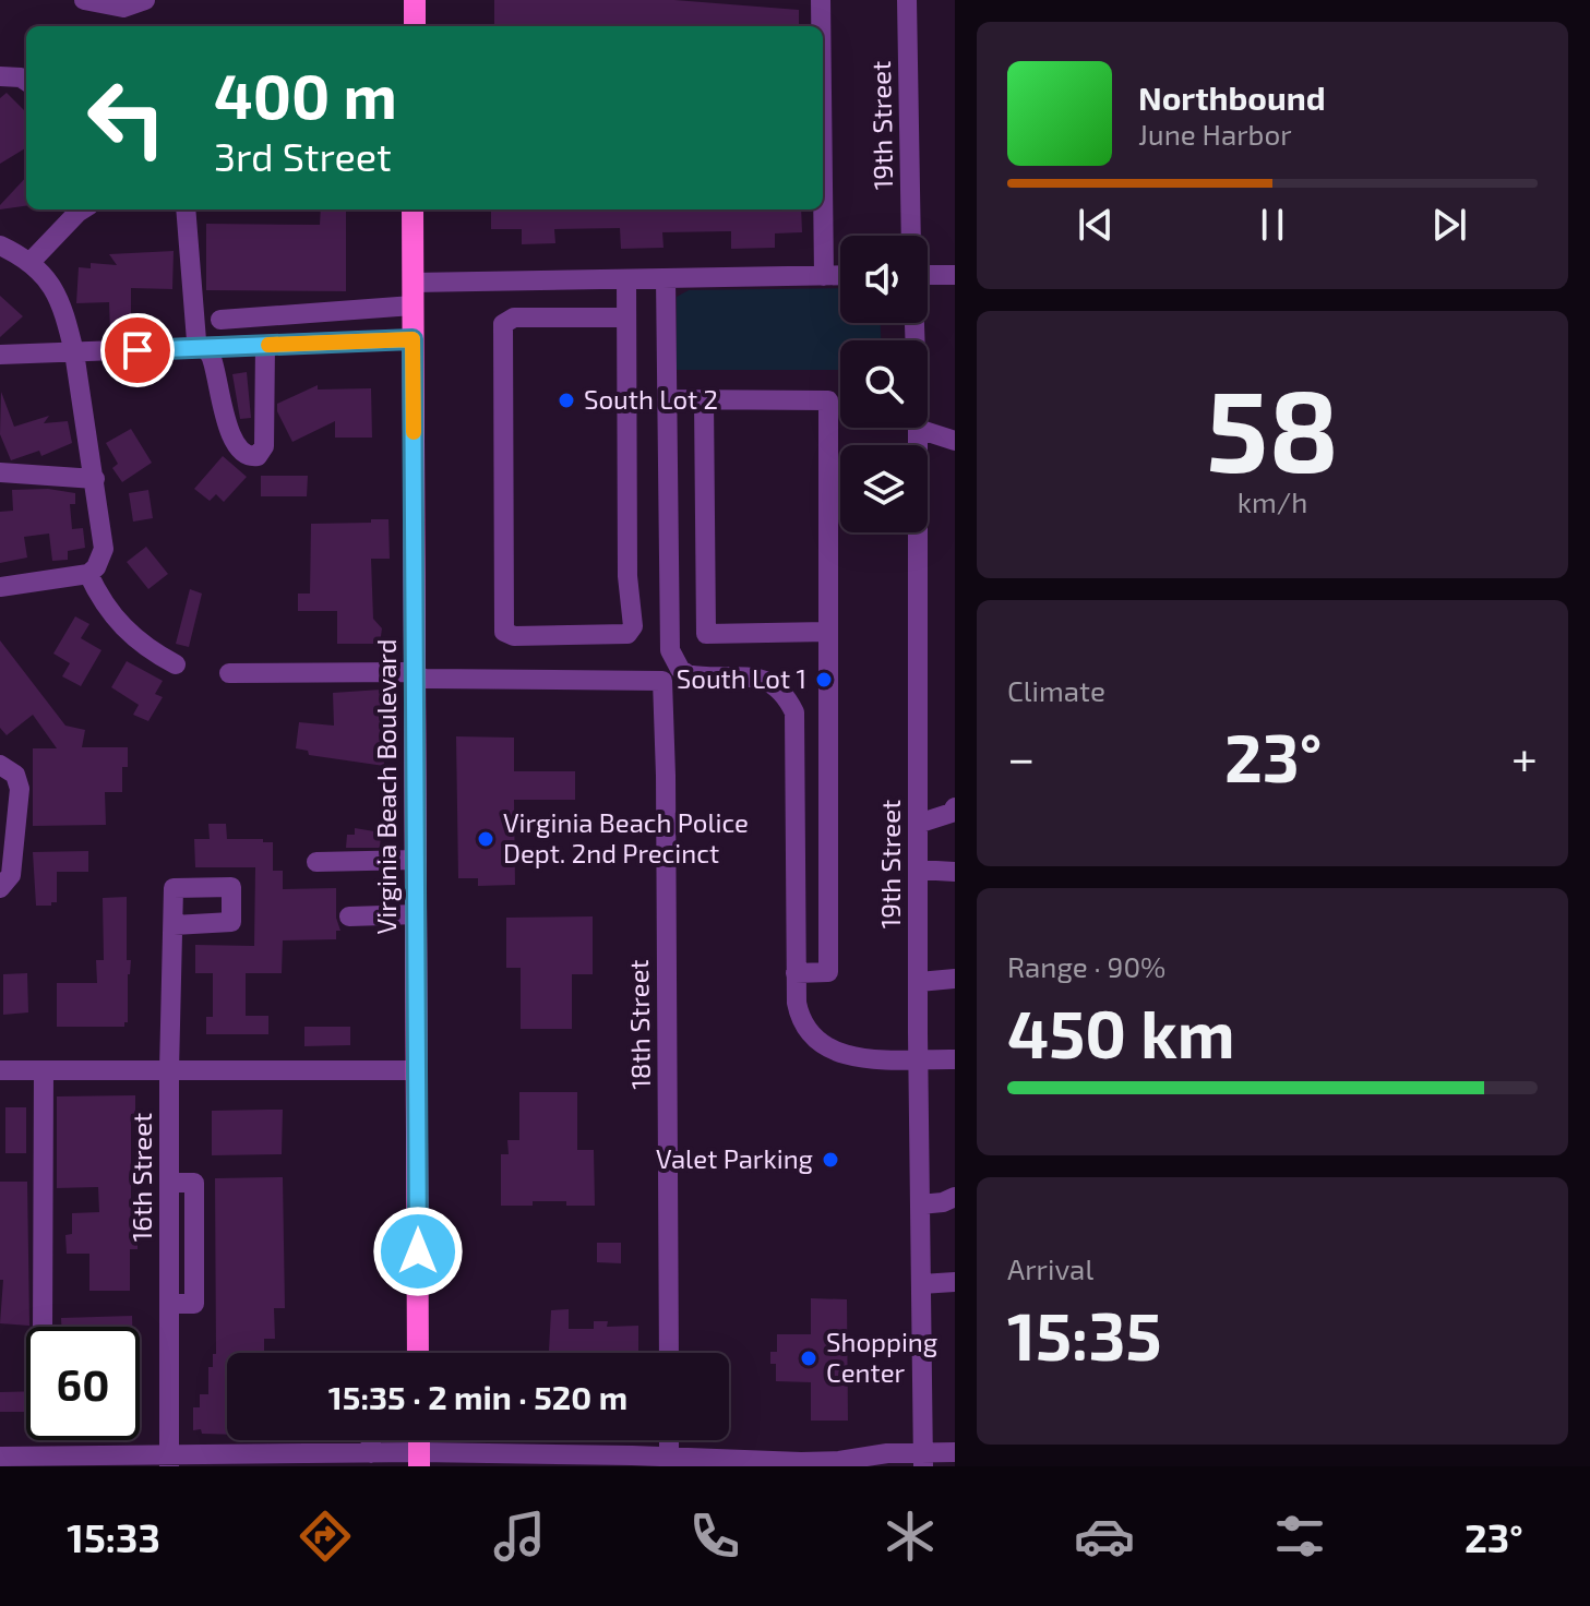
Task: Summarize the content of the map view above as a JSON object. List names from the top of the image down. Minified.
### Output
{"streets":{"main road":["Virginia Beach Boulevard"],"street":["19th Street","18th Street","16th Street"]},"crossings":[["Virginia Beach Boulevard","18th Street"]],"places":["South Lot 2","South Lot 1","Virginia Beach Police Dept. 2nd Precinct","Valet Parking","Shopping Center"],"page":{"turn":["400 m","3rd Street"],"song":["Northbound","June Harbor"],"tile":[["58","km/h"],"Climate",["Range · 90%","450 km"],["Arrival","15:35"]],"heat":["−","23°","+"],"limit":"60","trip":"15:35 · 2 min · 520 m","tabs":["15:33","23°"]}}
